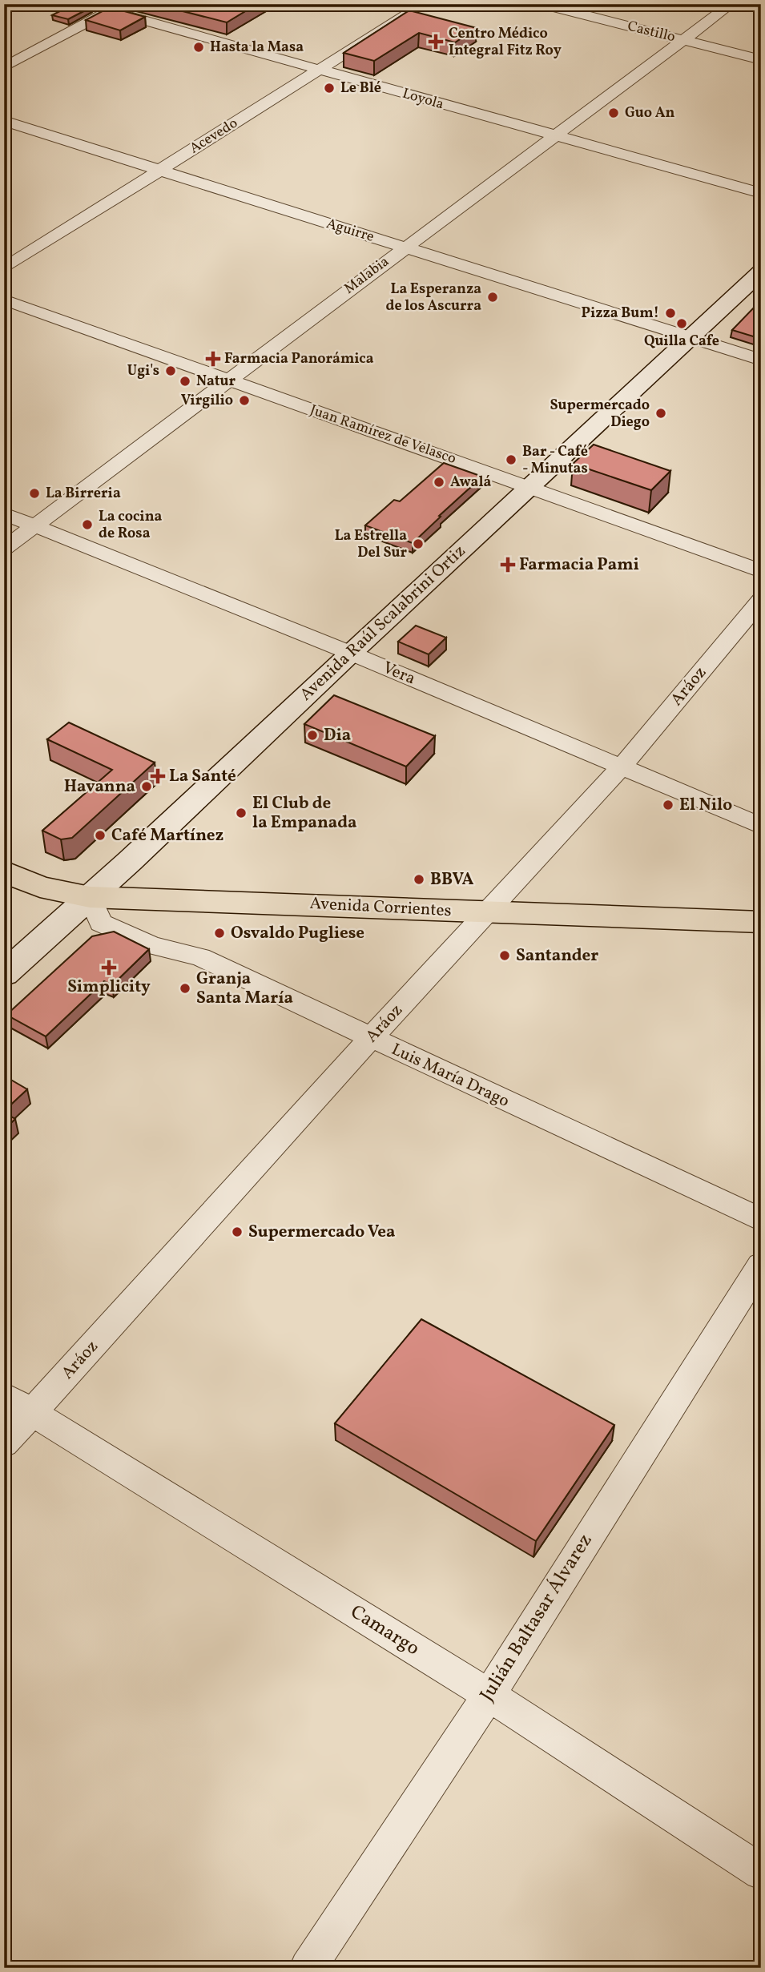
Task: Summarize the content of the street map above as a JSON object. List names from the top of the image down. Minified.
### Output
{"streets":{"main road":["Avenida Raúl Scalabrini Ortiz","Avenida Corrientes"],"street":["Castillo","Loyola","Acevedo","Aguirre","Malabia","Juan Ramírez de Velasco","Vera","Aráoz","Luis María Drago","Julián Baltasar Álvarez","Camargo"]},"crossings":[["Castillo","Malabia"],["Loyola","Acevedo"],["Loyola","Malabia"],["Acevedo","Aguirre"],["Aguirre","Malabia"],["Aguirre","Avenida Raúl Scalabrini Ortiz"],["Malabia","Juan Ramírez de Velasco"],["Malabia","Vera"],["Juan Ramírez de Velasco","Avenida Raúl Scalabrini Ortiz"],["Avenida Raúl Scalabrini Ortiz","Vera"],["Avenida Raúl Scalabrini Ortiz","Avenida Corrientes"],["Avenida Raúl Scalabrini Ortiz","Luis María Drago"],["Vera","Aráoz"],["Aráoz","Avenida Corrientes"],["Aráoz","Luis María Drago"],["Aráoz","Camargo"],["Avenida Corrientes","Luis María Drago"],["Julián Baltasar Álvarez","Camargo"]],"places":{"health":["Centro Médico Integral Fitz Roy","Farmacia Panorámica","Farmacia Pami","La Santé","Simplicity"],"other":["Hasta la Masa","Le Blé","Guo An","La Esperanza de los Ascurra","Pizza Bum!","Quilla Cafe","Ugi's","Natur","Virgilio","Supermercado Diego","Bar - Café - Minutas","Awalá","La Birreria","La cocina de Rosa","La Estrella Del Sur","Dia","Havanna","El Nilo","El Club de la Empanada","Café Martínez","BBVA","Osvaldo Pugliese","Santander","Granja Santa María","Supermercado Vea"]}}
